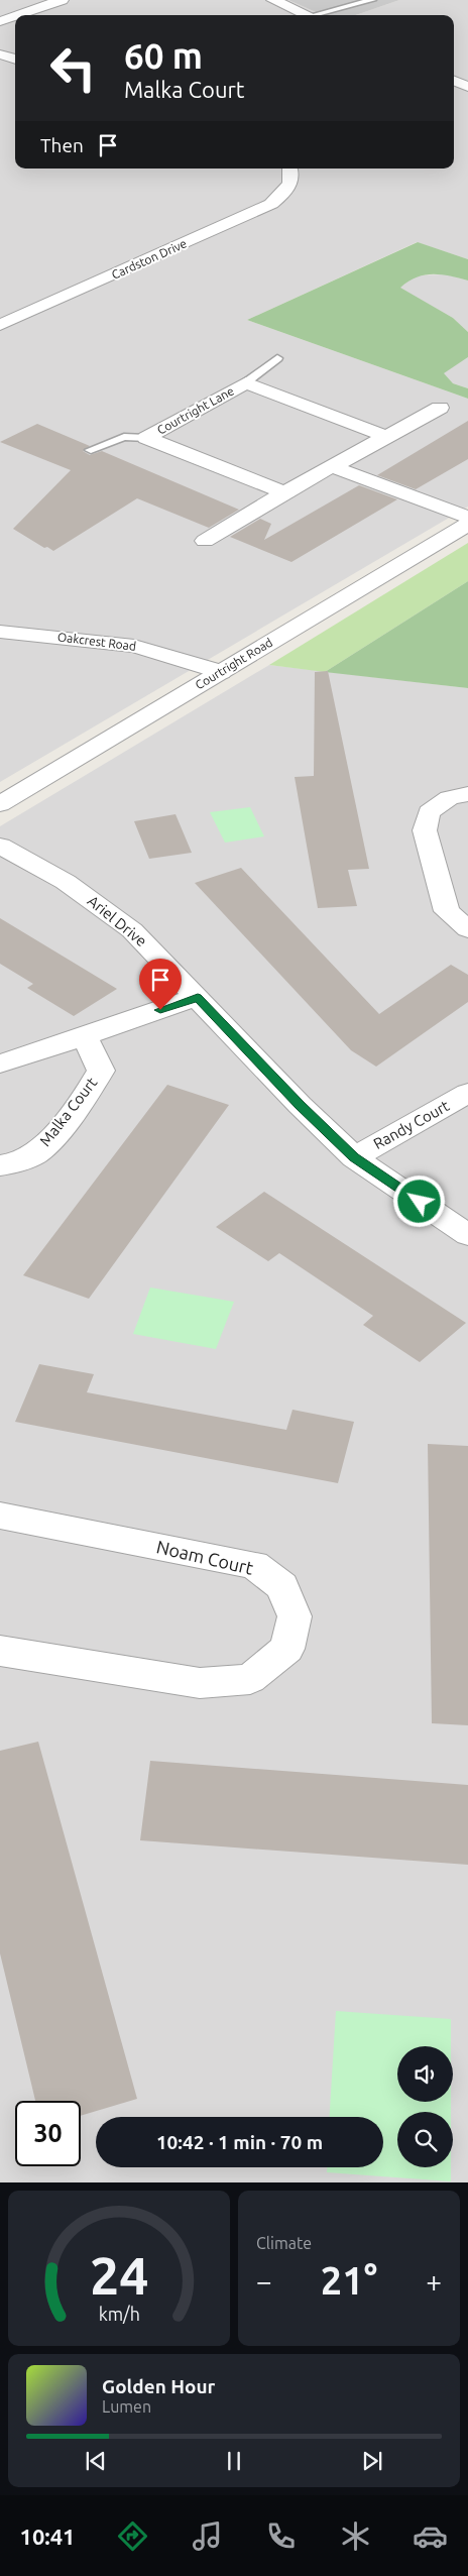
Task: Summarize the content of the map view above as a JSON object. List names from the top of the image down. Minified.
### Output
{"streets":{"street":["Cardston Drive","Courtright Lane","Oakcrest Road","Courtright Road","Ariel Drive","Malka Court","Randy Court","Noam Court"]},"crossings":[["Oakcrest Road","Courtright Road"],["Ariel Drive","Randy Court"]],"page":{"turn":["60 m","Malka Court"],"then":"Then","limit":"30","trip":"10:42 · 1 min · 70 m","tile":"Climate","heat":["−","21°","+"],"song":["Golden Hour","Lumen"],"tabs":"10:41","gauge":["24","km/h"]}}
